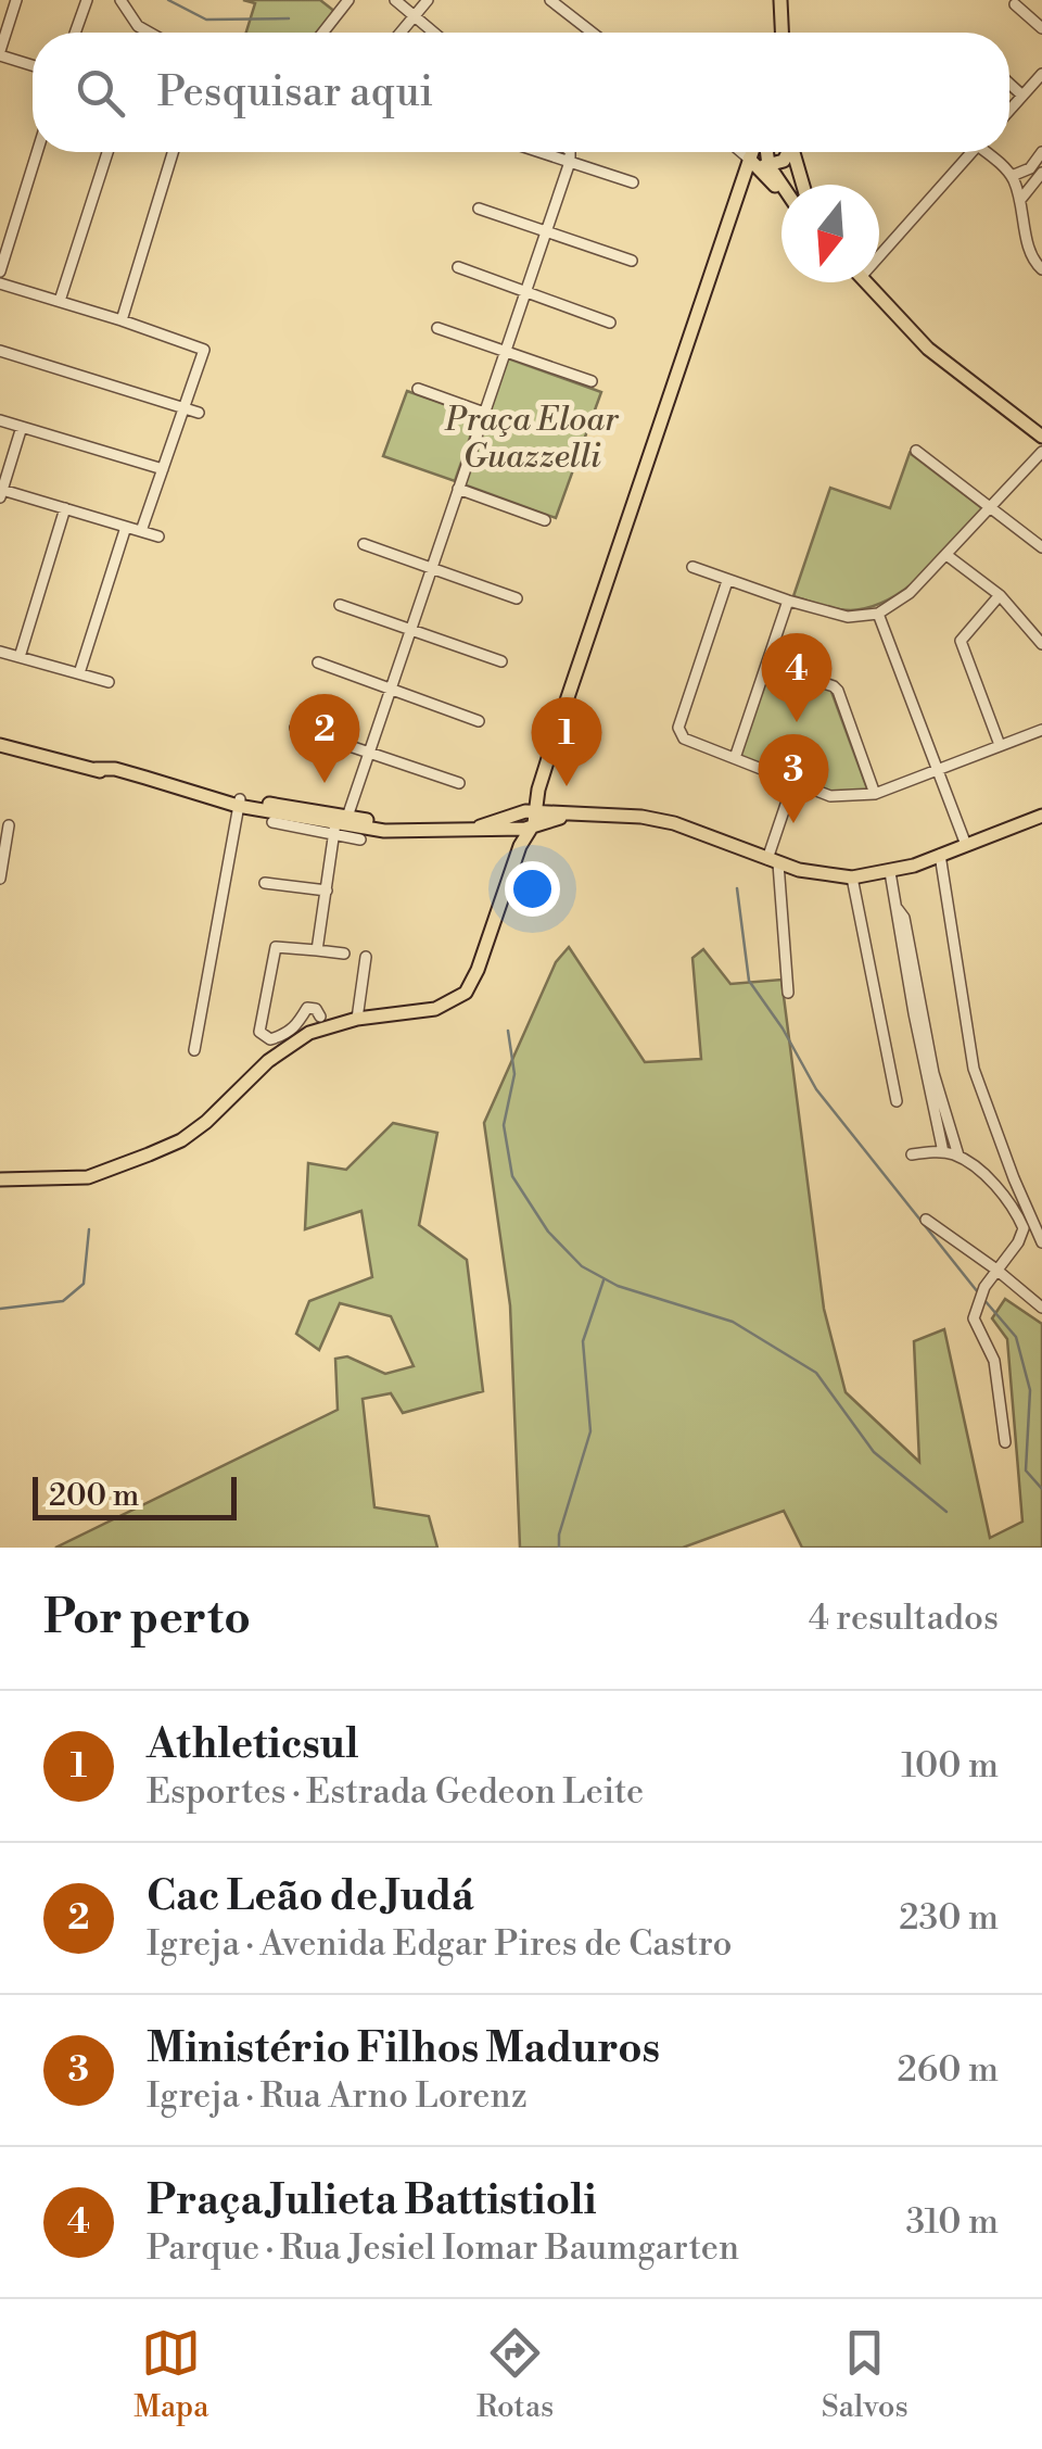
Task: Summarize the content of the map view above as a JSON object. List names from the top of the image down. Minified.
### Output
{"parks":["Praça Eloar Guazzelli"],"scale_bar":"200 m","north":"bottom","page":{"search":"Pesquisar aqui","pins":["4","2","1","3"],"scale":"200 m","heading":["Por perto","4 resultados"],"list":[{"mark":"1","name":"Athleticsul","note":"Esportes · Estrada Gedeon Leite","value":"100 m"},{"mark":"2","name":"Cac Leão de Judá","note":"Igreja · Avenida Edgar Pires de Castro","value":"230 m"},{"mark":"3","name":"Ministério Filhos Maduros","note":"Igreja · Rua Arno Lorenz","value":"260 m"},{"mark":"4","name":"Praça Julieta Battistioli","note":"Parque · Rua Jesiel Iomar Baumgarten","value":"310 m"}],"nav":["Mapa","Rotas","Salvos"]}}
